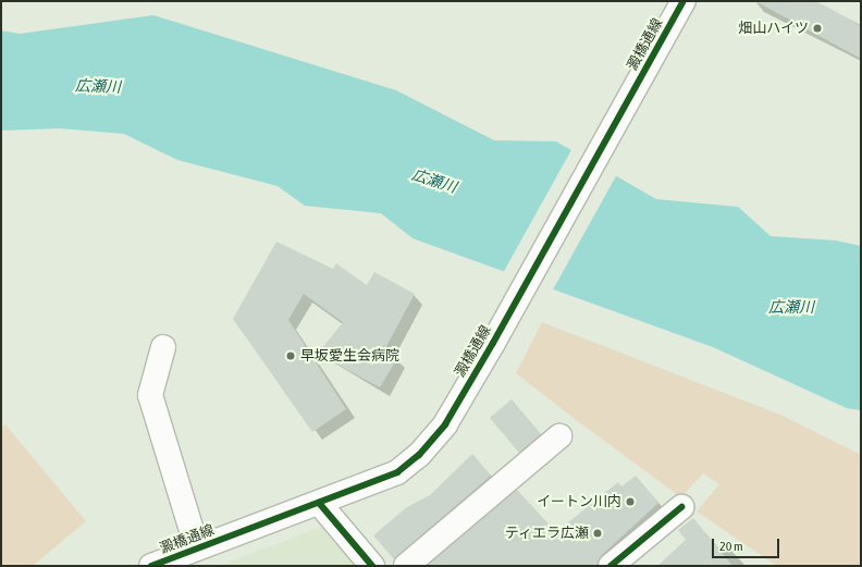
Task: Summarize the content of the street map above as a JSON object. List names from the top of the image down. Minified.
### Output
{"streets":{"street":["澱橋通線"]},"water":["広瀬川"],"places":["畑山ハイツ","早坂愛生会病院","イートン川内","ティエラ広瀬"],"scale_bar":"20 m"}
